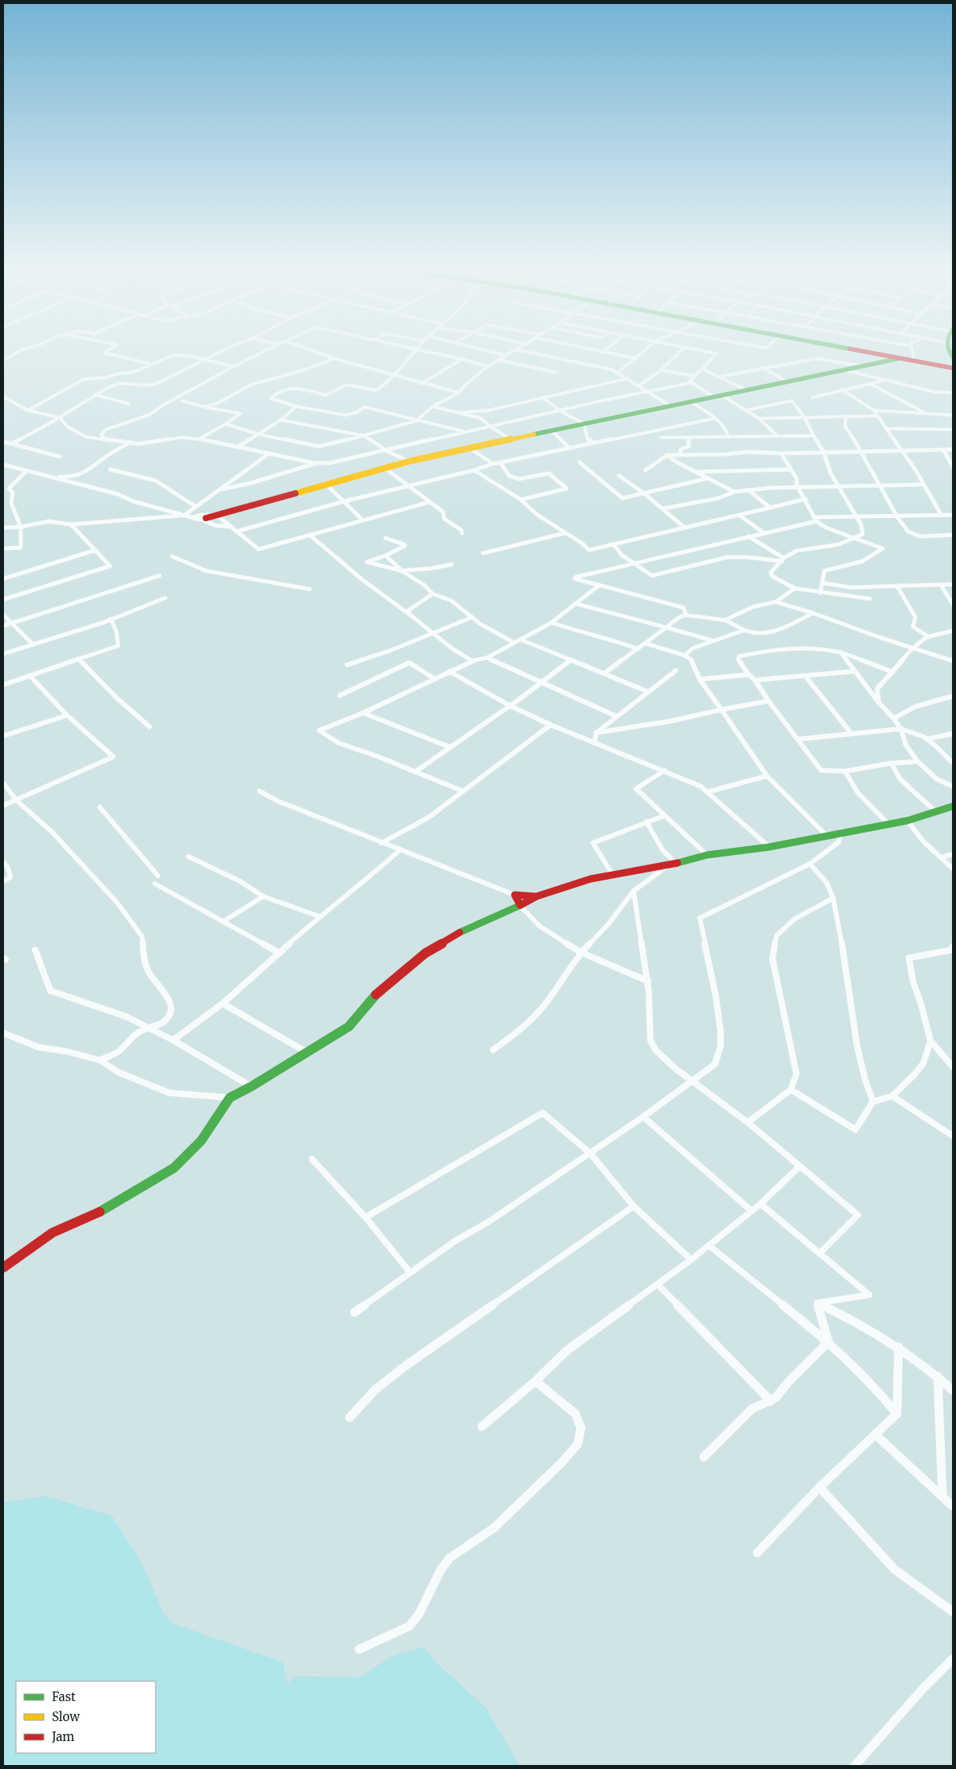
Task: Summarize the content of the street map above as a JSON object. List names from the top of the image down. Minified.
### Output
{"legend":["Fast","Slow","Jam"]}
